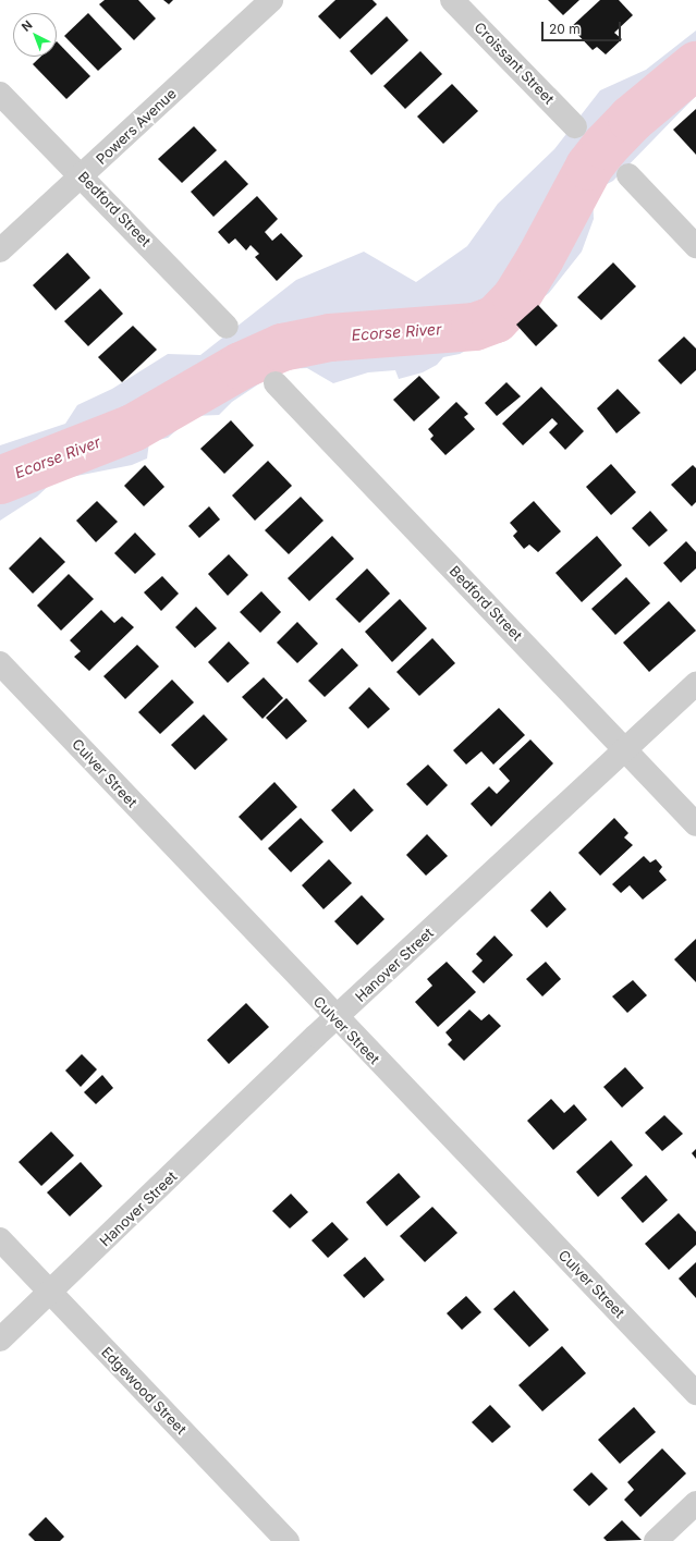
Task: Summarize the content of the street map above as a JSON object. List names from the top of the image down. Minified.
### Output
{"streets":{"street":["Croissant Street","Powers Avenue","Bedford Street","Culver Street","Hanover Street","Edgewood Street"]},"crossings":[["Powers Avenue","Bedford Street"],["Bedford Street","Hanover Street"],["Culver Street","Hanover Street"],["Hanover Street","Edgewood Street"]],"water":["Ecorse River"],"scale_bar":"20 m","north":"top left"}
